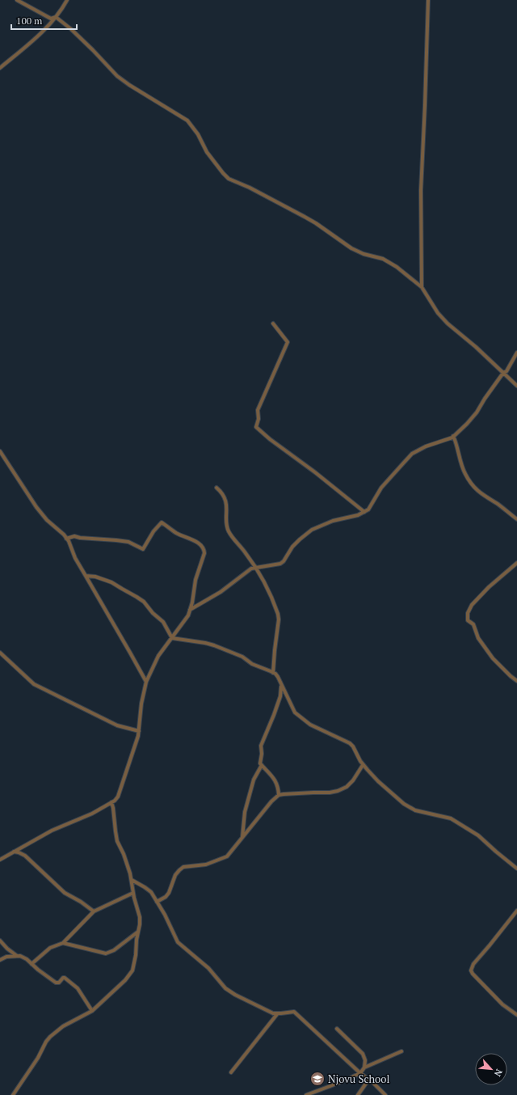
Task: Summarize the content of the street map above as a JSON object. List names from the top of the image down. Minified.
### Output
{"places":{"school or university":["Njovu School"]},"scale_bar":"100 m","north":"bottom right"}
